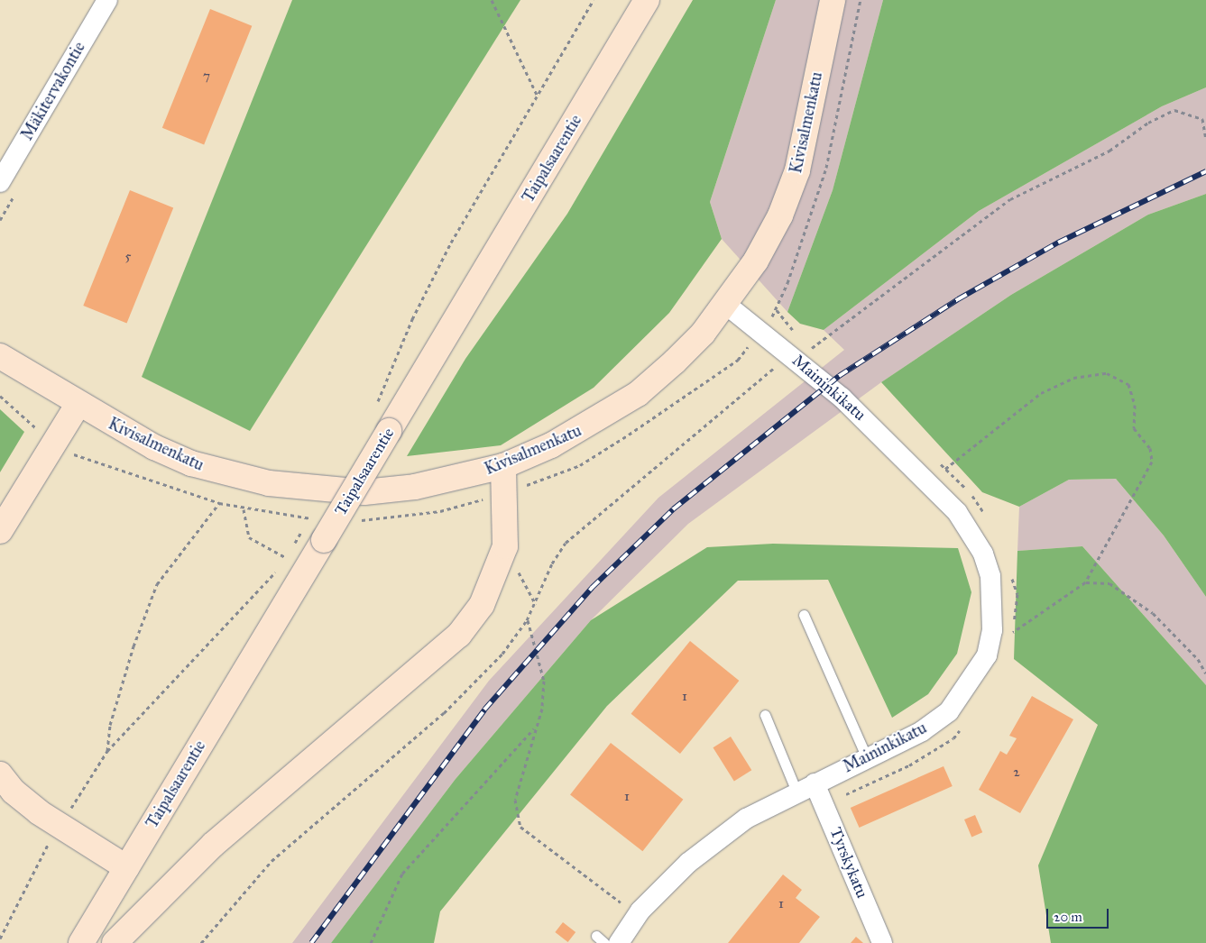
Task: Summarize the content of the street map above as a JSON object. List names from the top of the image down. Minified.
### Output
{"streets":{"main road":["Kivisalmenkatu","Taipalsaarentie"],"street":["Mäkitervakontie","Maininkikatu","Tyrskykatu"]},"crossings":[["Kivisalmenkatu","Maininkikatu"],["Maininkikatu","Tyrskykatu"]],"house_numbers":["7","5","1","2","1","1"],"scale_bar":"20 m"}
